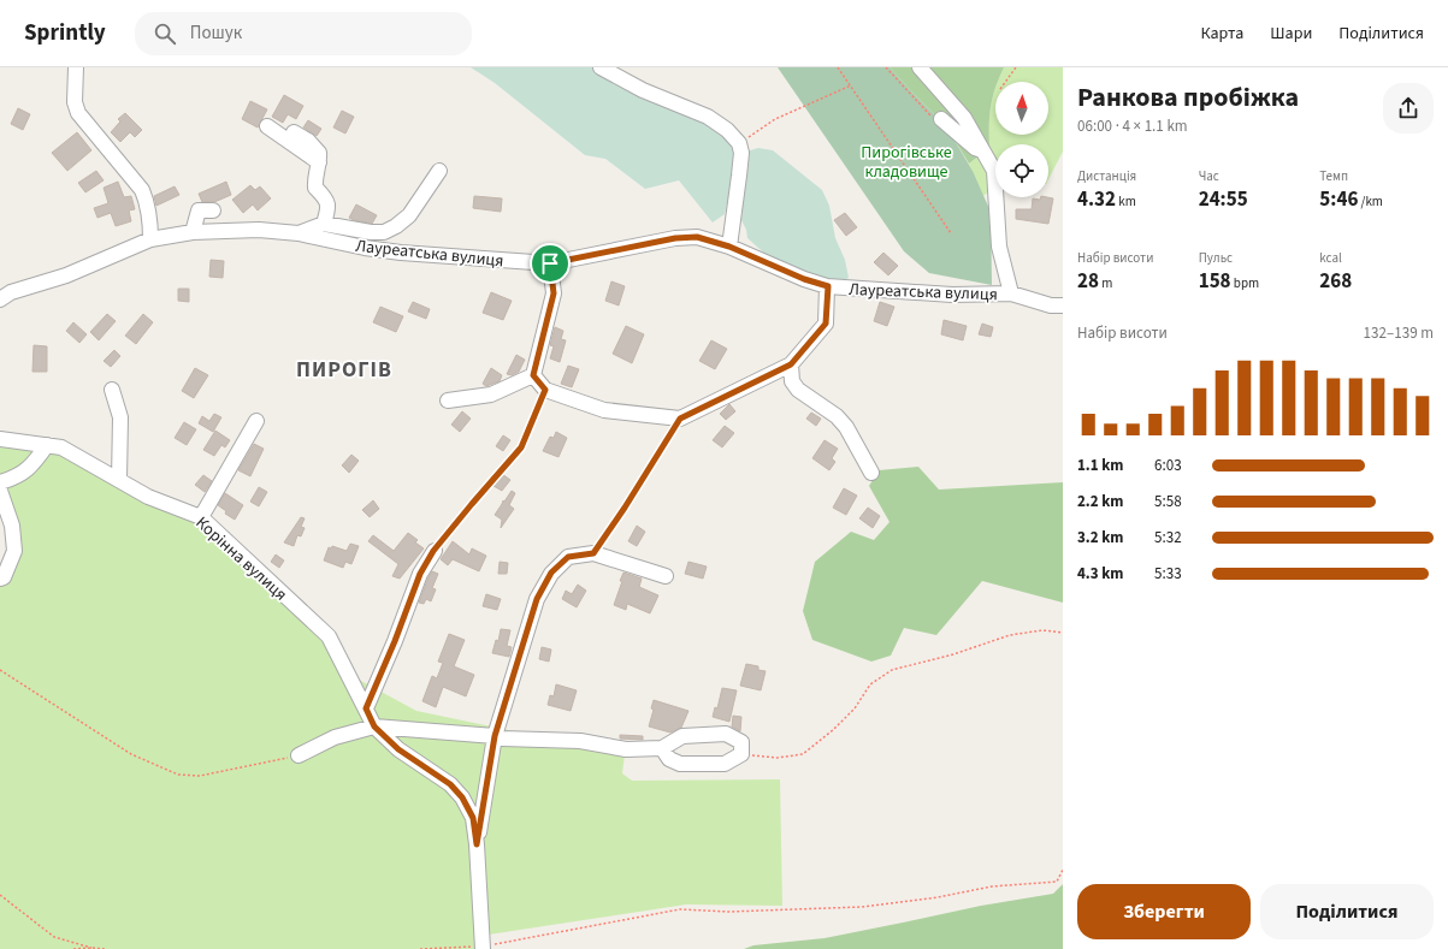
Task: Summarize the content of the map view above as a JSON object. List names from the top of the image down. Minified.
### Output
{"streets":{"street":["Лауреатська вулиця","Корінна вулиця"]},"districts":["ПИРОГІВ"],"parks":["Пирогівське кладовище"],"north":"top","page":{"header":"Sprintly","search":"Пошук","nav":["Карта","Шари","Поділитися"],"heading":["Ранкова пробіжка","06:00 · 4 × 1.1 km"],"stats":[["Дистанція","4.32 km"],["Час","24:55"],["Темп","5:46 /km"],["Набір висоти","28 m"],["Пульс","158 bpm"],["kcal","268"]],"chart":["Набір висоти","132–139 m"],"list":[{"name":"1.1 km","note":"6:03"},{"name":"2.2 km","note":"5:58"},{"name":"3.2 km","note":"5:32"},{"name":"4.3 km","note":"5:33"}],"buttons":["Зберегти","Поділитися"]}}
